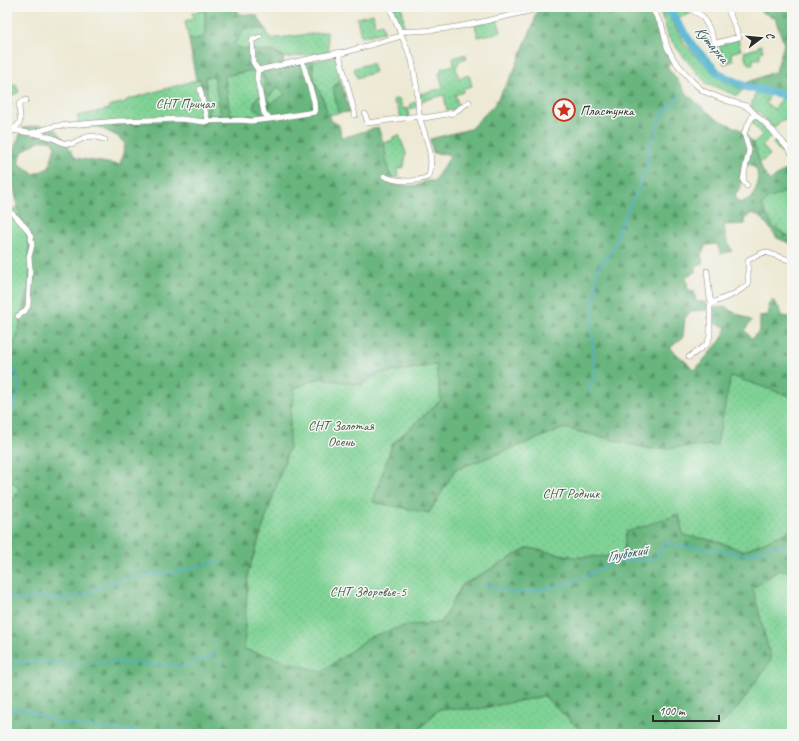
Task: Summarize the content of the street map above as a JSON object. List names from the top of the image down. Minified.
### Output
{"water":["Кутарка","Глубокий"],"parks":["СНТ Причал","СНТ Золотая Осень","СНТ Родник","СНТ Здоровье-5"],"places":{"place":["Пластунка"]},"scale_bar":"100 m","north":"right"}
